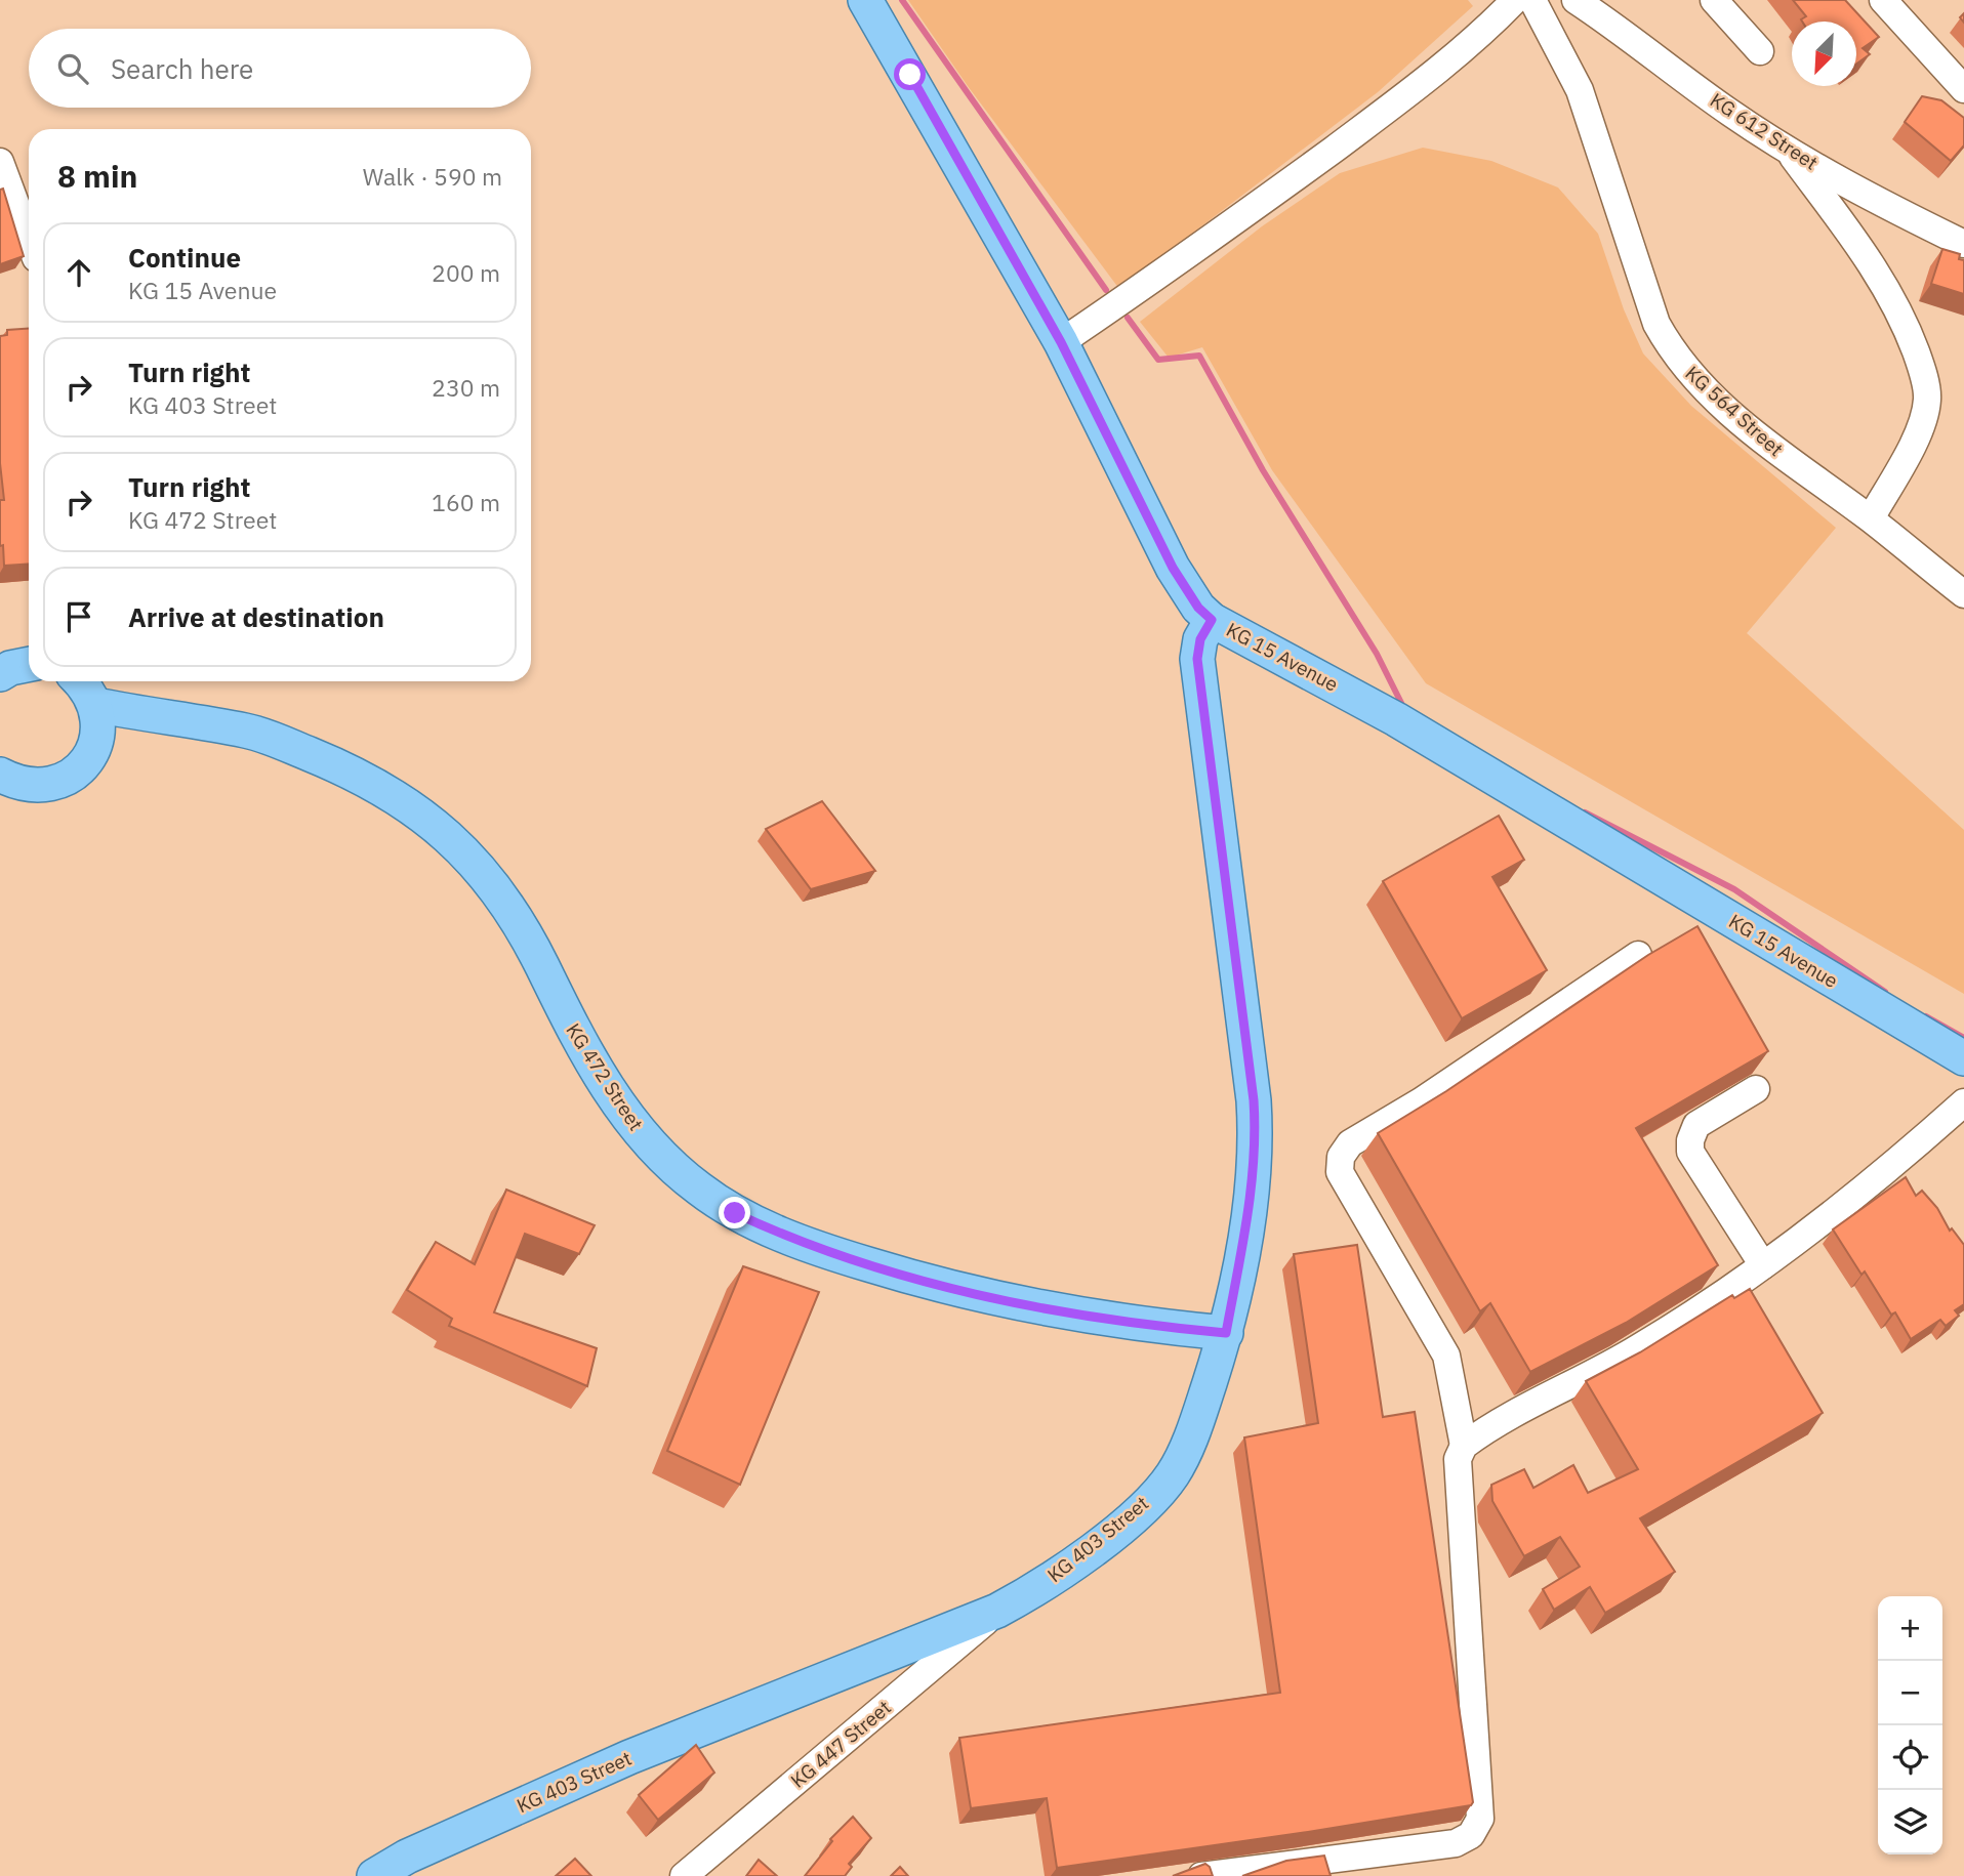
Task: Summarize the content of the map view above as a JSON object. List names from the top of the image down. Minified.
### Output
{"streets":{"main road":["KG 15 Avenue","KG 472 Street","KG 403 Street"],"street":["KG 612 Street","KG 564 Street","KG 447 Street"]},"crossings":[["KG 15 Avenue","KG 403 Street"],["KG 472 Street","KG 403 Street"],["KG 403 Street","KG 447 Street"]],"north":"bottom left","page":{"search":"Search here","heading":["8 min","Walk · 590 m"],"list":[["Continue","KG 15 Avenue","200 m"],["Turn right","KG 403 Street","230 m"],["Turn right","KG 472 Street","160 m"],"Arrive at destination"],"map_buttons":["+","−"]}}
